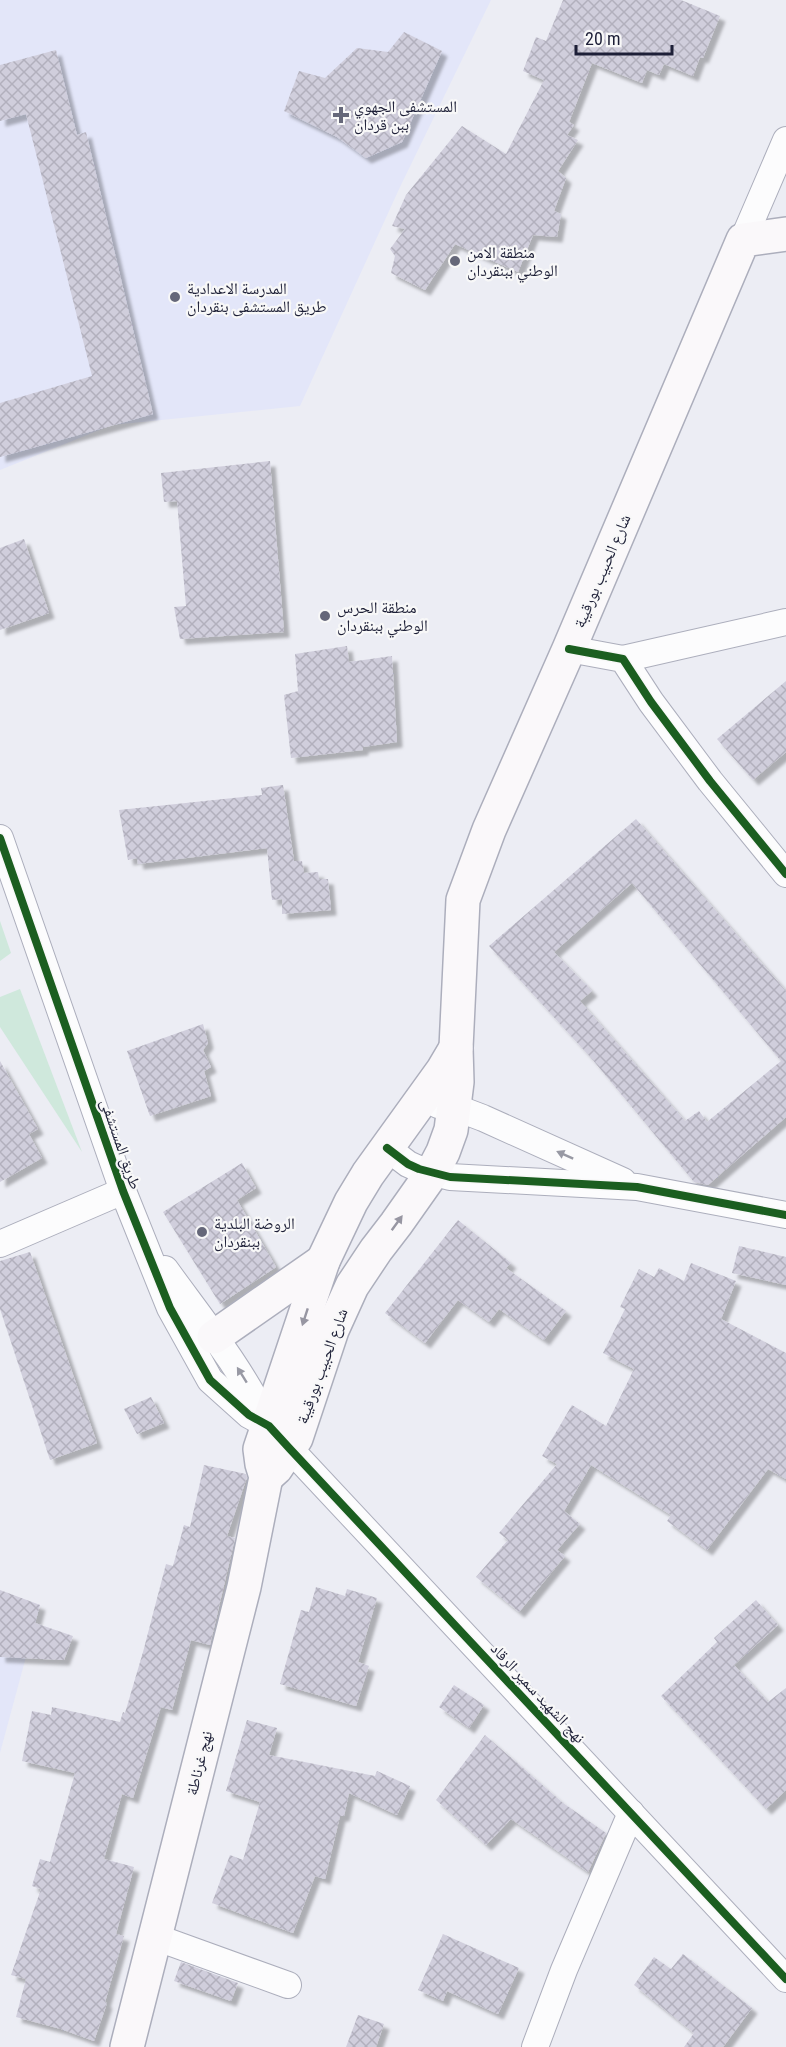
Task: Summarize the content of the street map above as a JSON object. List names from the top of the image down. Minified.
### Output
{"streets":{"main road":["شارع الحبيب بورقيبة","نهج غرناطة"],"street":["طريق المستشفى","نهج الشهيد سمير الرقاد"]},"crossings":[["شارع الحبيب بورقيبة","طريق المستشفى"],["شارع الحبيب بورقيبة","نهج الشهيد سمير الرقاد"],["شارع الحبيب بورقيبة","نهج غرناطة"],["طريق المستشفى","نهج الشهيد سمير الرقاد"]],"places":{"health":["المستشفى الجهوي ببن قردان"],"other":["منطقة الامن الوطني ببنقردان","المدرسة الاعدادية طريق المستشفى بنقردان","منطقة الحرس الوطني ببنقردان","الروضة البلدية ببنقردان"]},"scale_bar":"20 m"}
